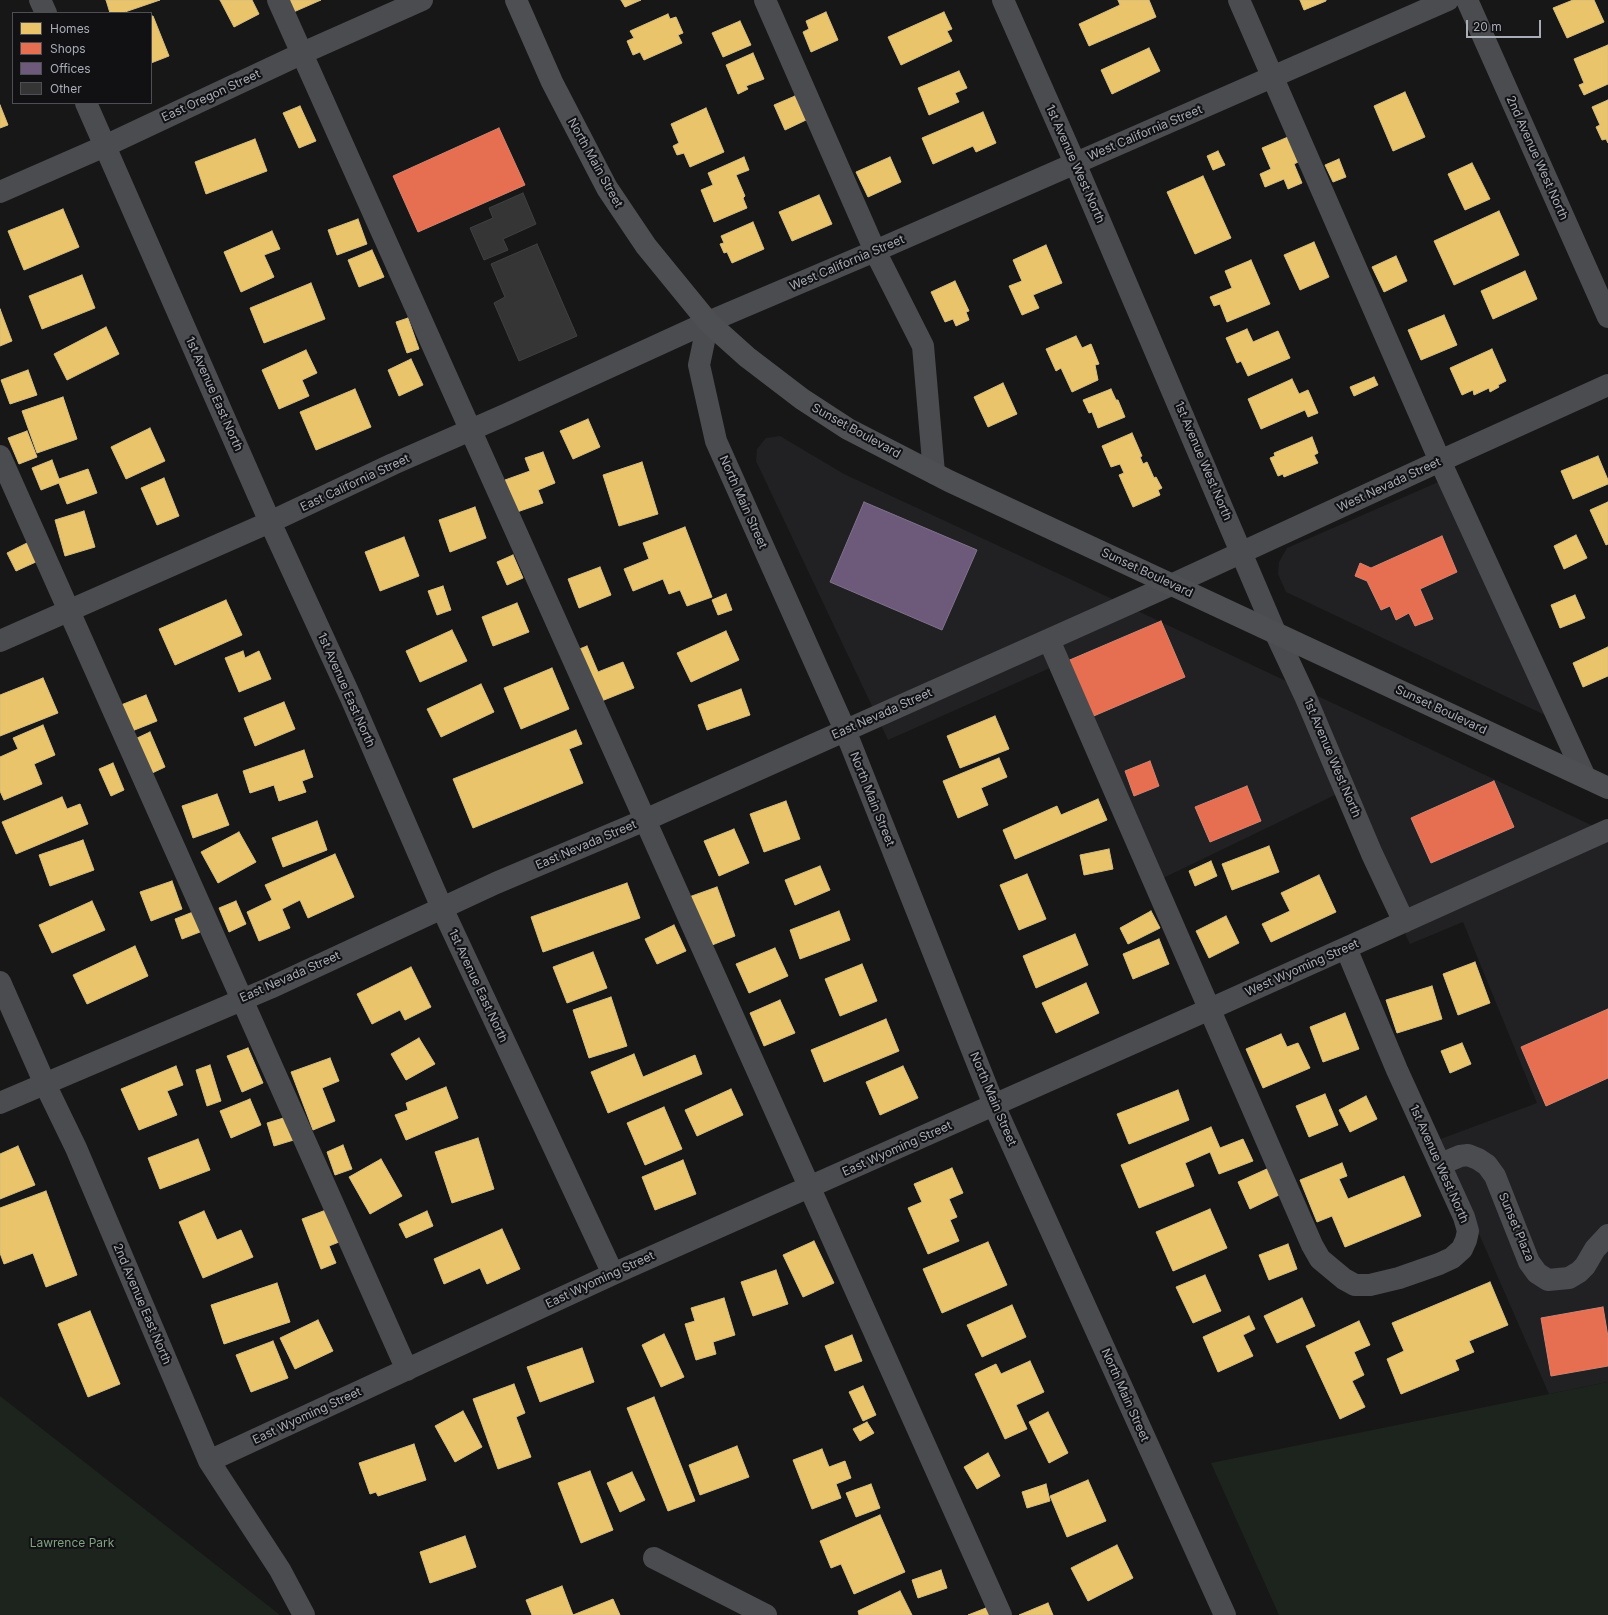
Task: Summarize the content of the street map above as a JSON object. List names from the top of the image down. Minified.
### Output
{"streets":{"main road":["North Main Street","Sunset Boulevard"],"street":["East Oregon Street","West California Street","2nd Avenue West North","1st Avenue West North","1st Avenue East North","East California Street","West Nevada Street","East Nevada Street","West Wyoming Street","East Wyoming Street","Sunset Plaza","2nd Avenue East North"]},"crossings":[["East Oregon Street","1st Avenue East North"],["West California Street","North Main Street"],["West California Street","1st Avenue West North"],["West California Street","Sunset Boulevard"],["West California Street","East California Street"],["North Main Street","Sunset Boulevard"],["North Main Street","East California Street"],["North Main Street","East Nevada Street"],["North Main Street","West Wyoming Street"],["North Main Street","East Wyoming Street"],["1st Avenue West North","Sunset Boulevard"],["1st Avenue West North","West Nevada Street"],["1st Avenue West North","East Nevada Street"],["1st Avenue West North","West Wyoming Street"],["1st Avenue West North","Sunset Plaza"],["1st Avenue East North","East California Street"],["1st Avenue East North","East Nevada Street"],["1st Avenue East North","East Wyoming Street"],["Sunset Boulevard","East California Street"],["Sunset Boulevard","West Nevada Street"],["Sunset Boulevard","East Nevada Street"],["West Nevada Street","East Nevada Street"],["East Nevada Street","2nd Avenue East North"],["West Wyoming Street","East Wyoming Street"],["East Wyoming Street","2nd Avenue East North"]],"parks":["Lawrence Park"],"legend":["Homes","Shops","Offices","Other"],"scale_bar":"20 m"}
